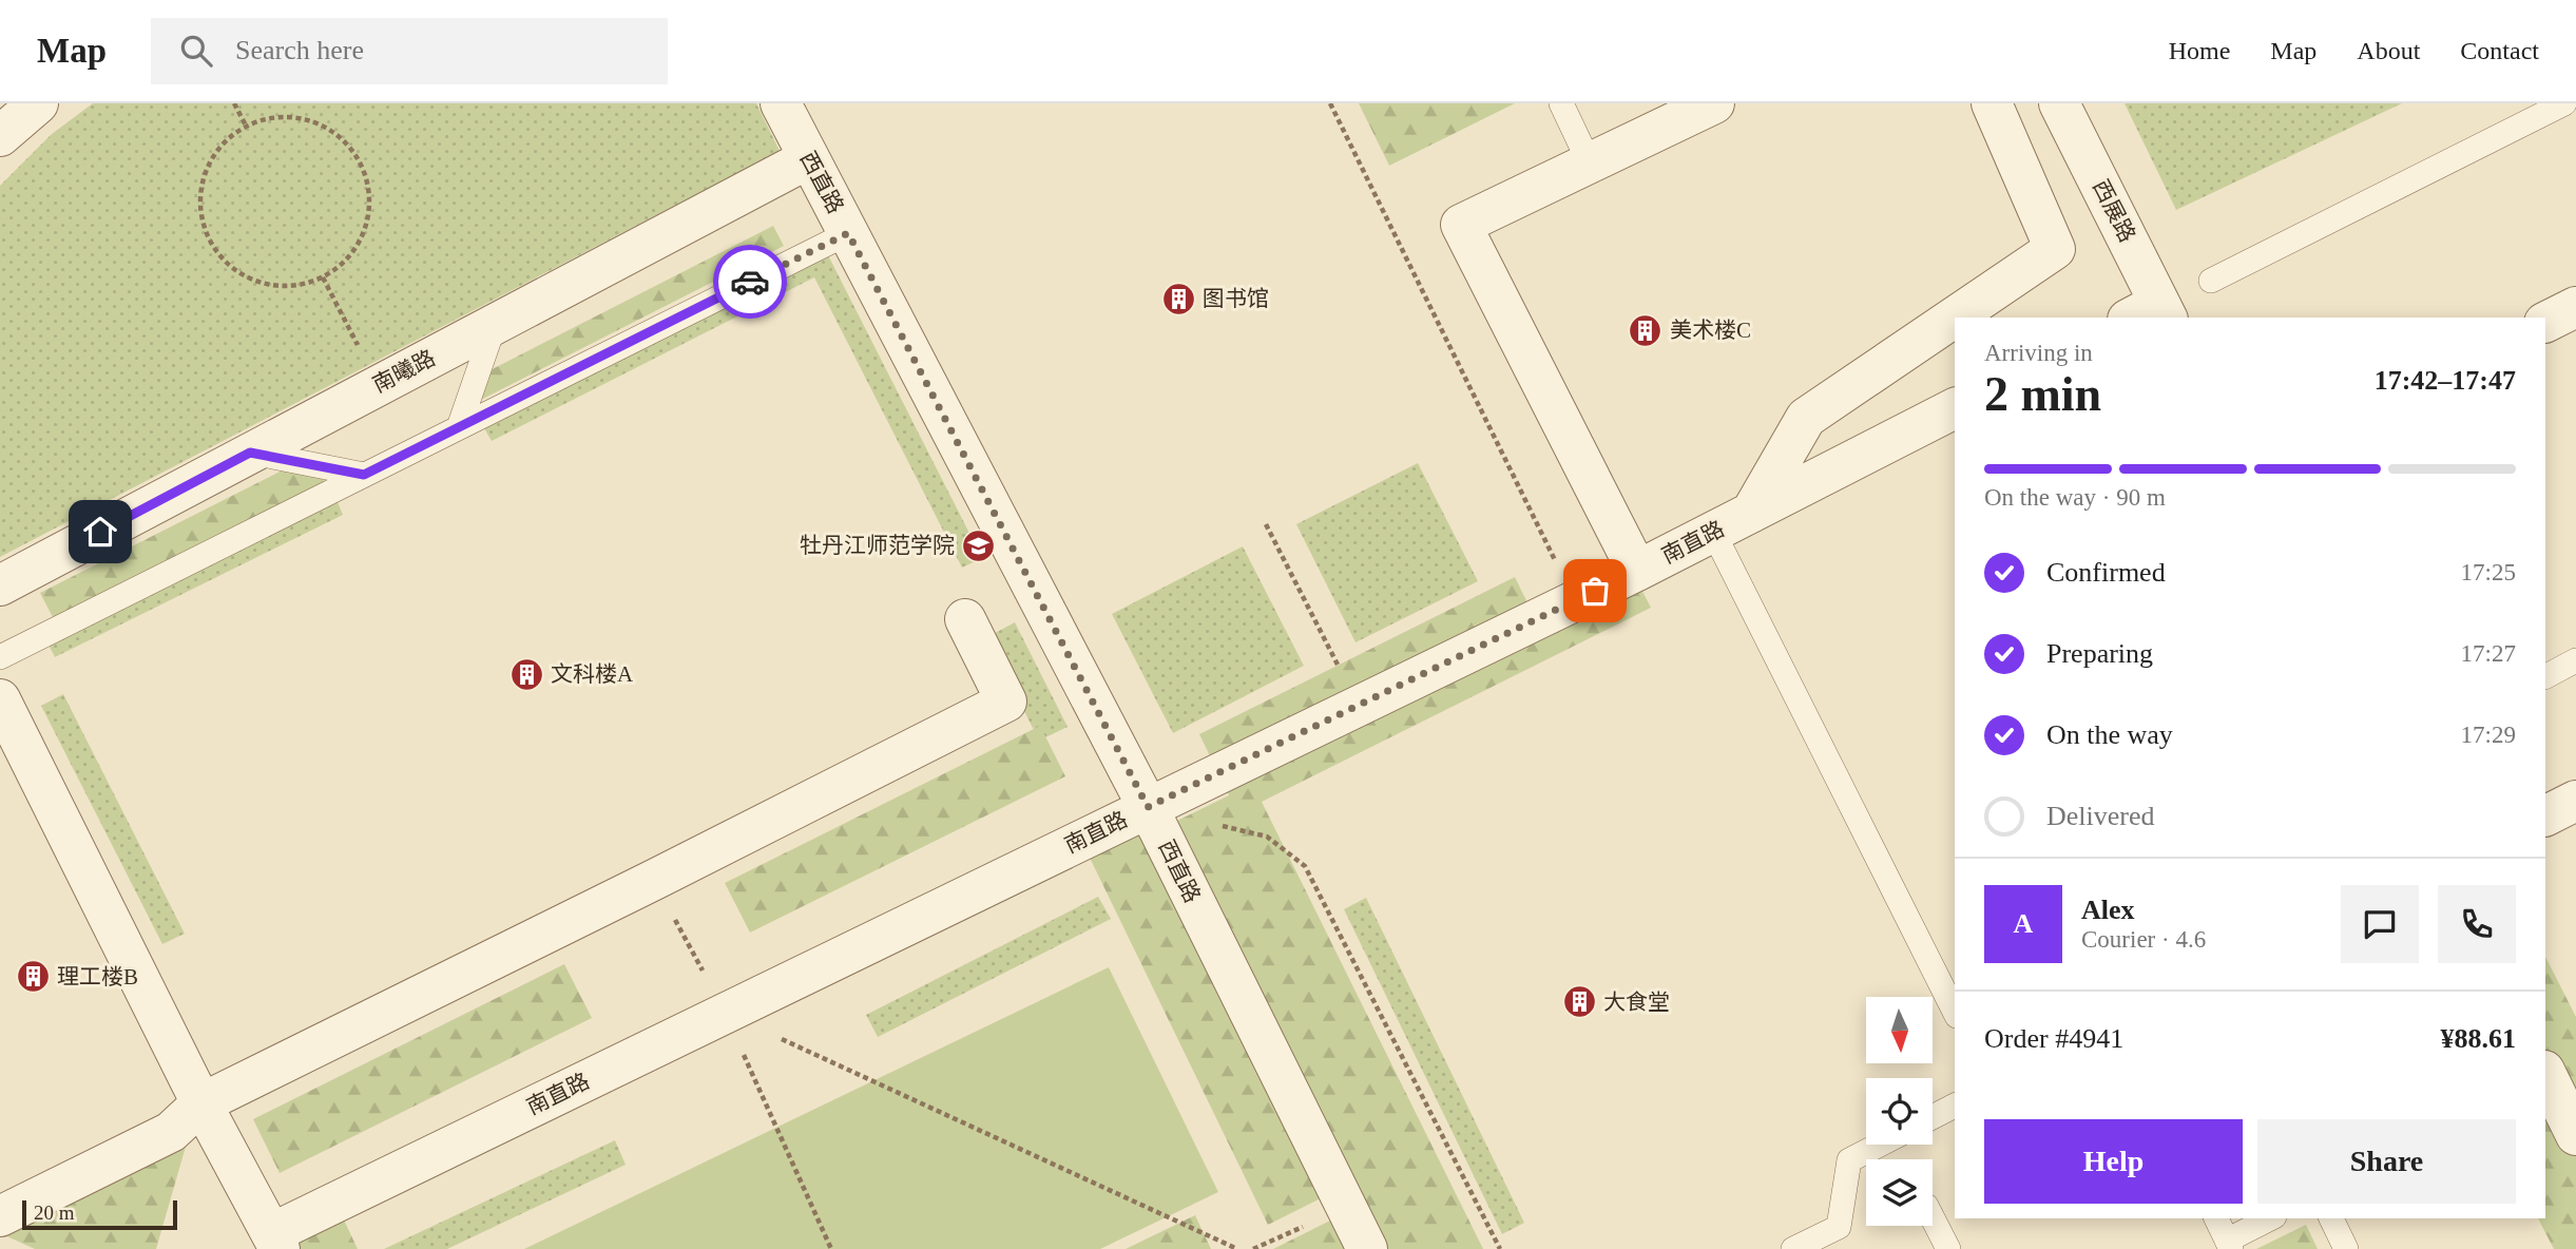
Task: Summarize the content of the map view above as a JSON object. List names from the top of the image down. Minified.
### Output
{"streets":{"street":["西直路","西展路","南曦路","南直路"]},"crossings":[["西直路","南曦路"],["西直路","南直路"]],"places":{"building":["图书馆","美术楼C","文科楼A","理工楼B","大食堂"],"school or university":["牡丹江师范学院"]},"scale_bar":"20 m","north":"bottom","page":{"header":"Map","search":"Search here","nav":["Home","Map","About","Contact"],"heading":["2 min","Arriving in","17:42–17:47"],"panel":["Alex","Courier · 4.6","Order #4941","¥88.61"],"bar":"On the way · 90 m","list":[["Confirmed","17:25"],["Preparing","17:27"],["On the way","17:29"],"Delivered"],"round":"A","buttons":["Help","Share"],"scale":"20 m"}}
